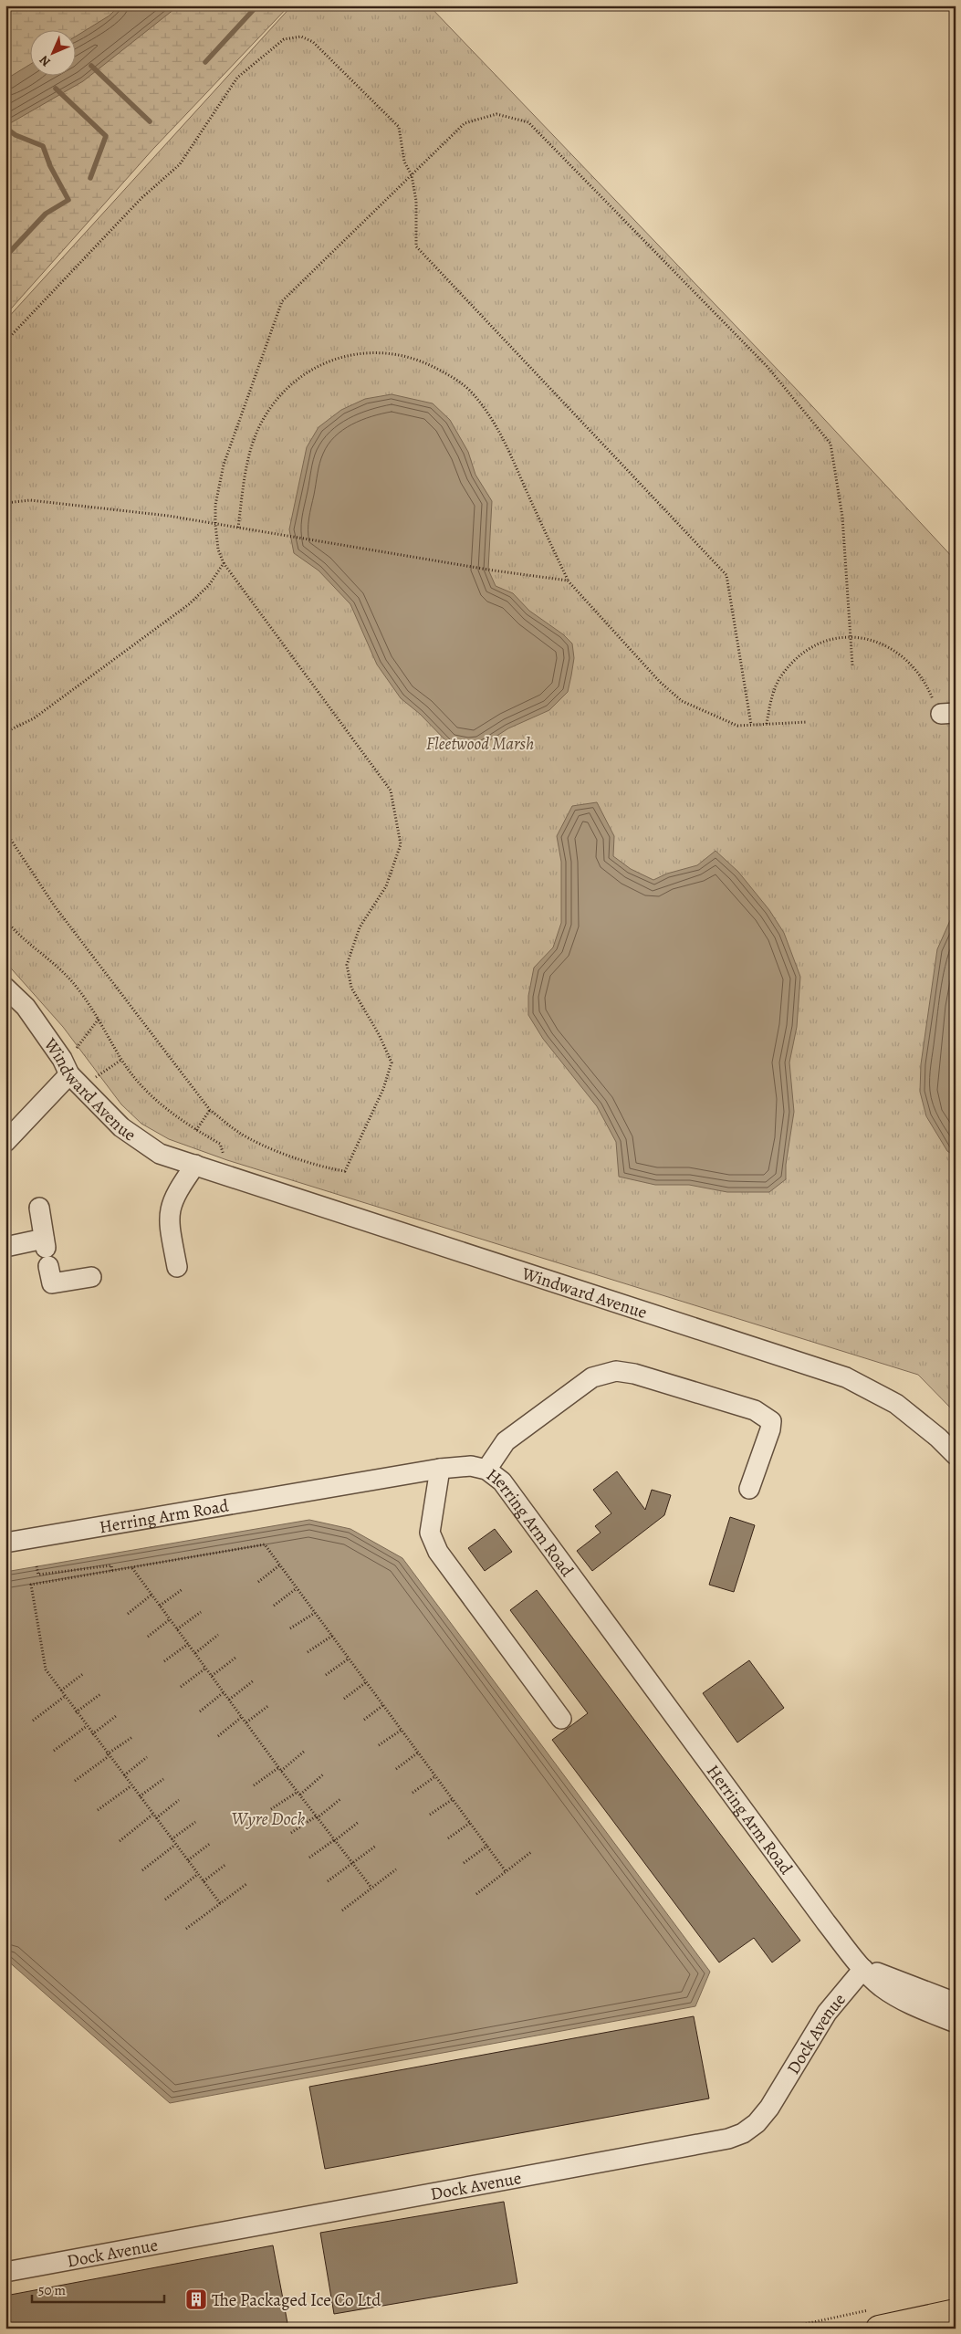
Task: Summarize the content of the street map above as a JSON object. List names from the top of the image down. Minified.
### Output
{"streets":{"street":["Windward Avenue","Herring Arm Road","Dock Avenue"]},"crossings":[["Herring Arm Road","Dock Avenue"]],"water":["Wyre Dock"],"parks":["Fleetwood Marsh"],"places":{"building":["The Packaged Ice Co Ltd"]},"scale_bar":"50 m","north":"bottom left"}
